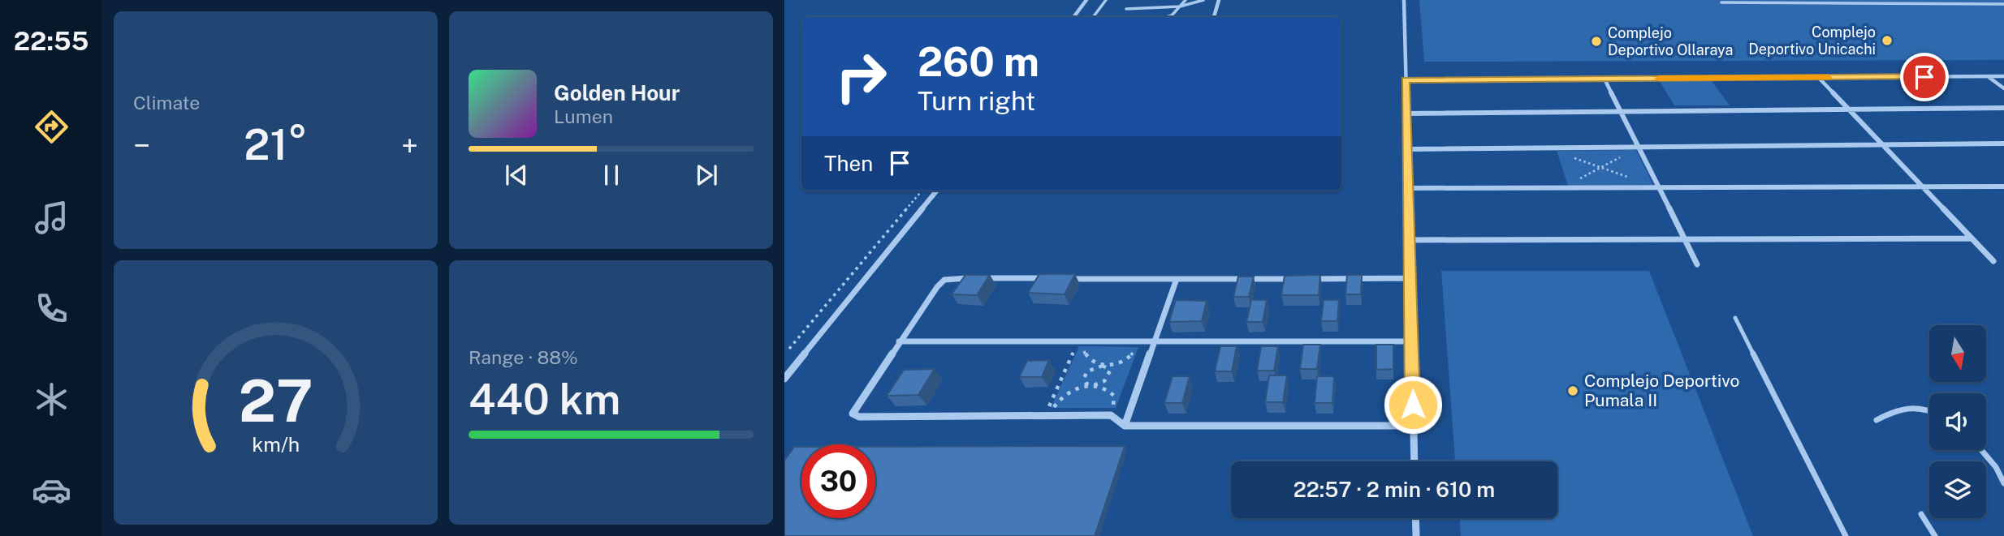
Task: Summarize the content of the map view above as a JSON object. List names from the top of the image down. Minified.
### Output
{"places":["Complejo Deportivo Unicachi","Complejo Deportivo Ollaraya","Complejo Deportivo Pumala II"],"north":"bottom","page":{"tabs":"22:55","tile":["Climate",["Range · 88%","440 km"]],"turn":["260 m","Turn right"],"song":["Golden Hour","Lumen"],"heat":["−","21°","+"],"then":"Then","limit":"30","trip":"22:57 · 2 min · 610 m","gauge":["27","km/h"]}}
